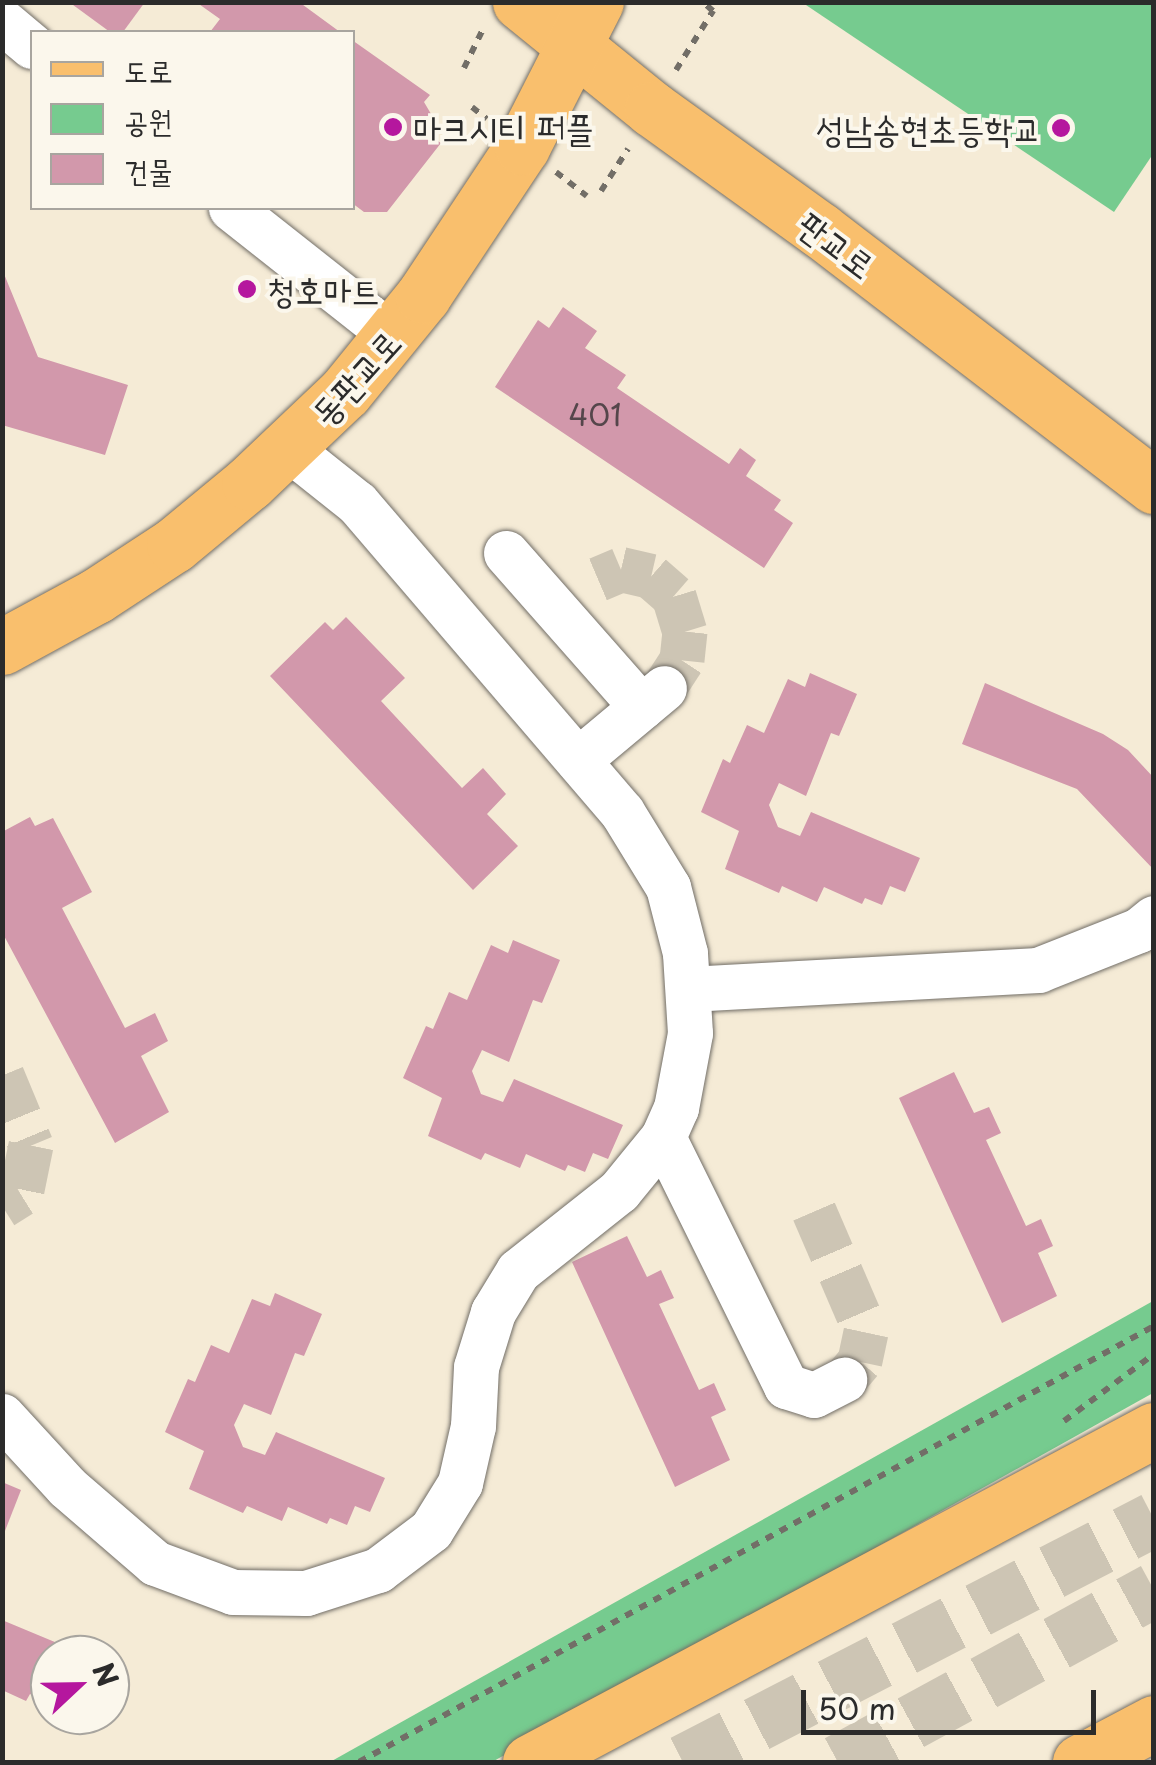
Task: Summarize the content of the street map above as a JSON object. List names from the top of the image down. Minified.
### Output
{"streets":{"main road":["판교로","동판교로"]},"crossings":[["판교로","동판교로"]],"places":["마크시티 퍼플","성남송현초등학교","청호마트"],"house_numbers":["401"],"legend":["도로","공원","건물"],"scale_bar":"50 m","north":"right"}
